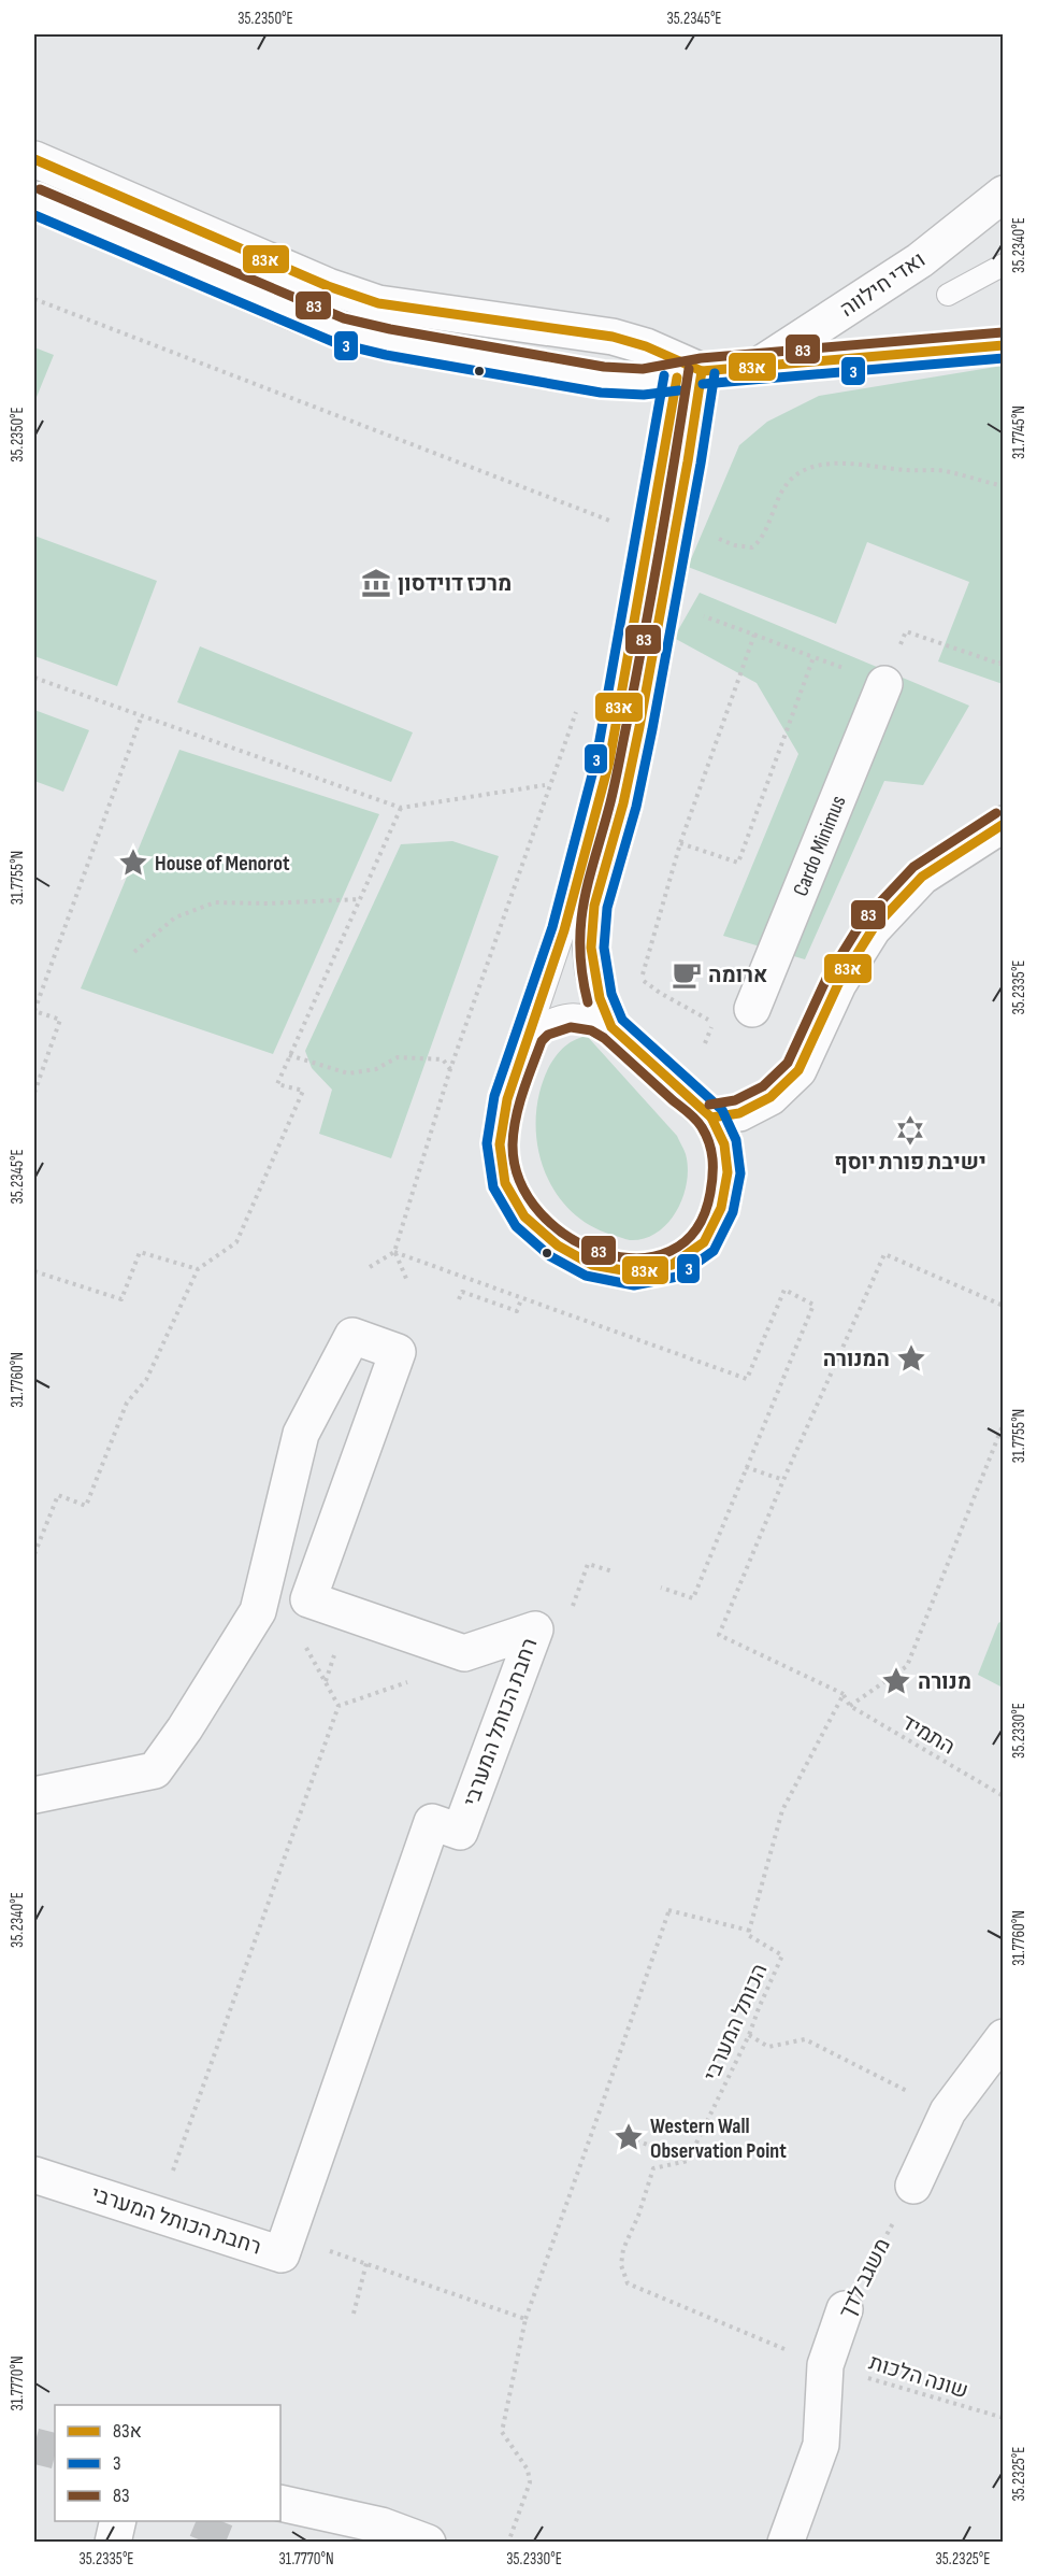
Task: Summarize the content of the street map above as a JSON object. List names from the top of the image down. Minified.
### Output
{"streets":{"street":["ואדי חילווה","Cardo Minimus","רחבת הכותל המערבי","משגב לדך"],"path":["התמיד","הכותל המערבי","שונה הלכות"]},"crossings":[["הכותל המערבי","שונה הלכות"],["משגב לדך","שונה הלכות"]],"places":{"museum":["מרכז דוידסון"],"place":["House of Menorot","המנורה","מנורה","Western Wall Observation Point"],"cafe":["ארומה"],"synagogue":["ישיבת פורת יוסף"]},"lines":["transit line 83א","transit line 83","transit line 3"],"legend":["83א","3","83"],"coordinates":["35.2350°E","35.2345°E","35.2340°E","31.7745°N","31.7755°N","35.2335°E","31.7760°N","35.2330°E","31.7770°N","35.2325°E"]}
